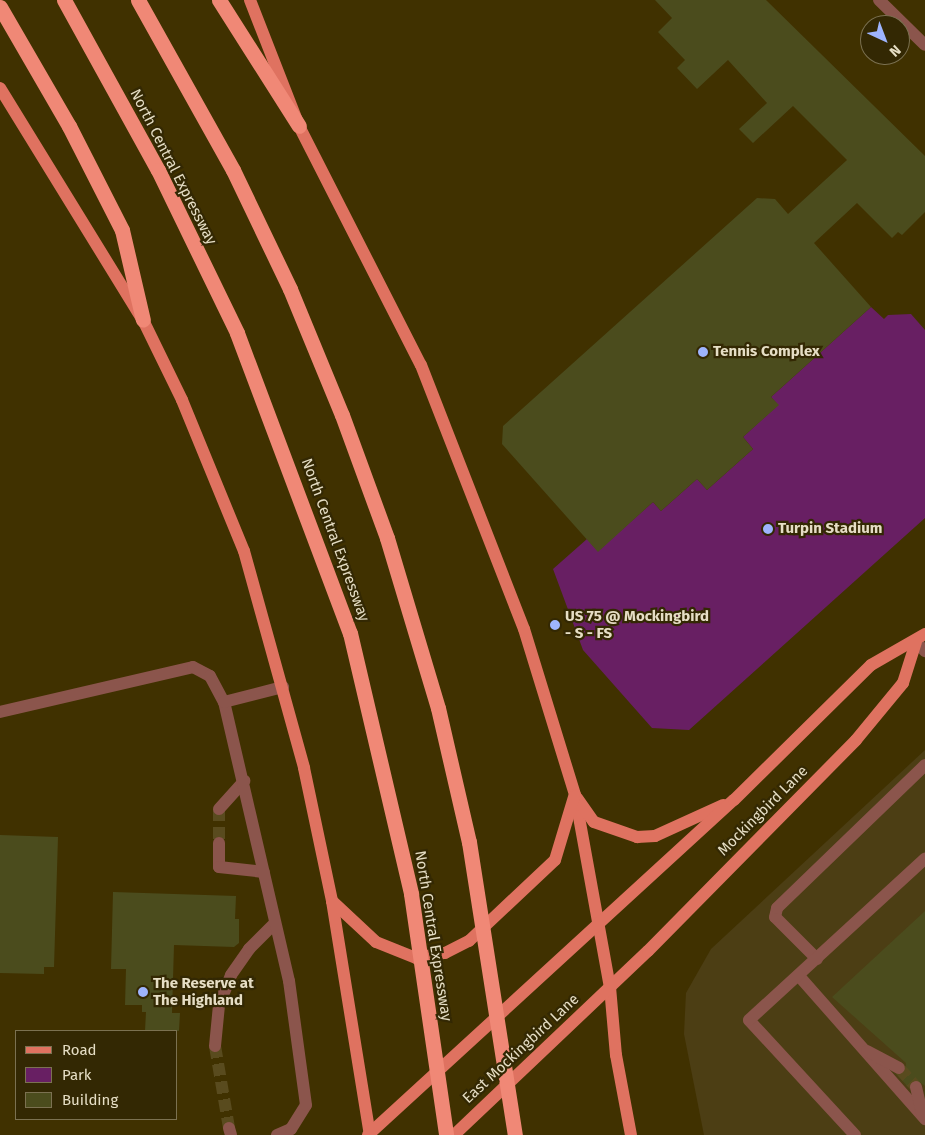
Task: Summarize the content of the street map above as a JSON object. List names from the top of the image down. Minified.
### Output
{"streets":{"highway":["North Central Expressway"],"main road":["Mockingbird Lane","East Mockingbird Lane"]},"crossings":[["Mockingbird Lane","East Mockingbird Lane"]],"places":["Tennis Complex","Turpin Stadium","US 75 @ Mockingbird - S - FS","The Reserve at The Highland"],"legend":["Road","Park","Building"],"north":"bottom right"}
